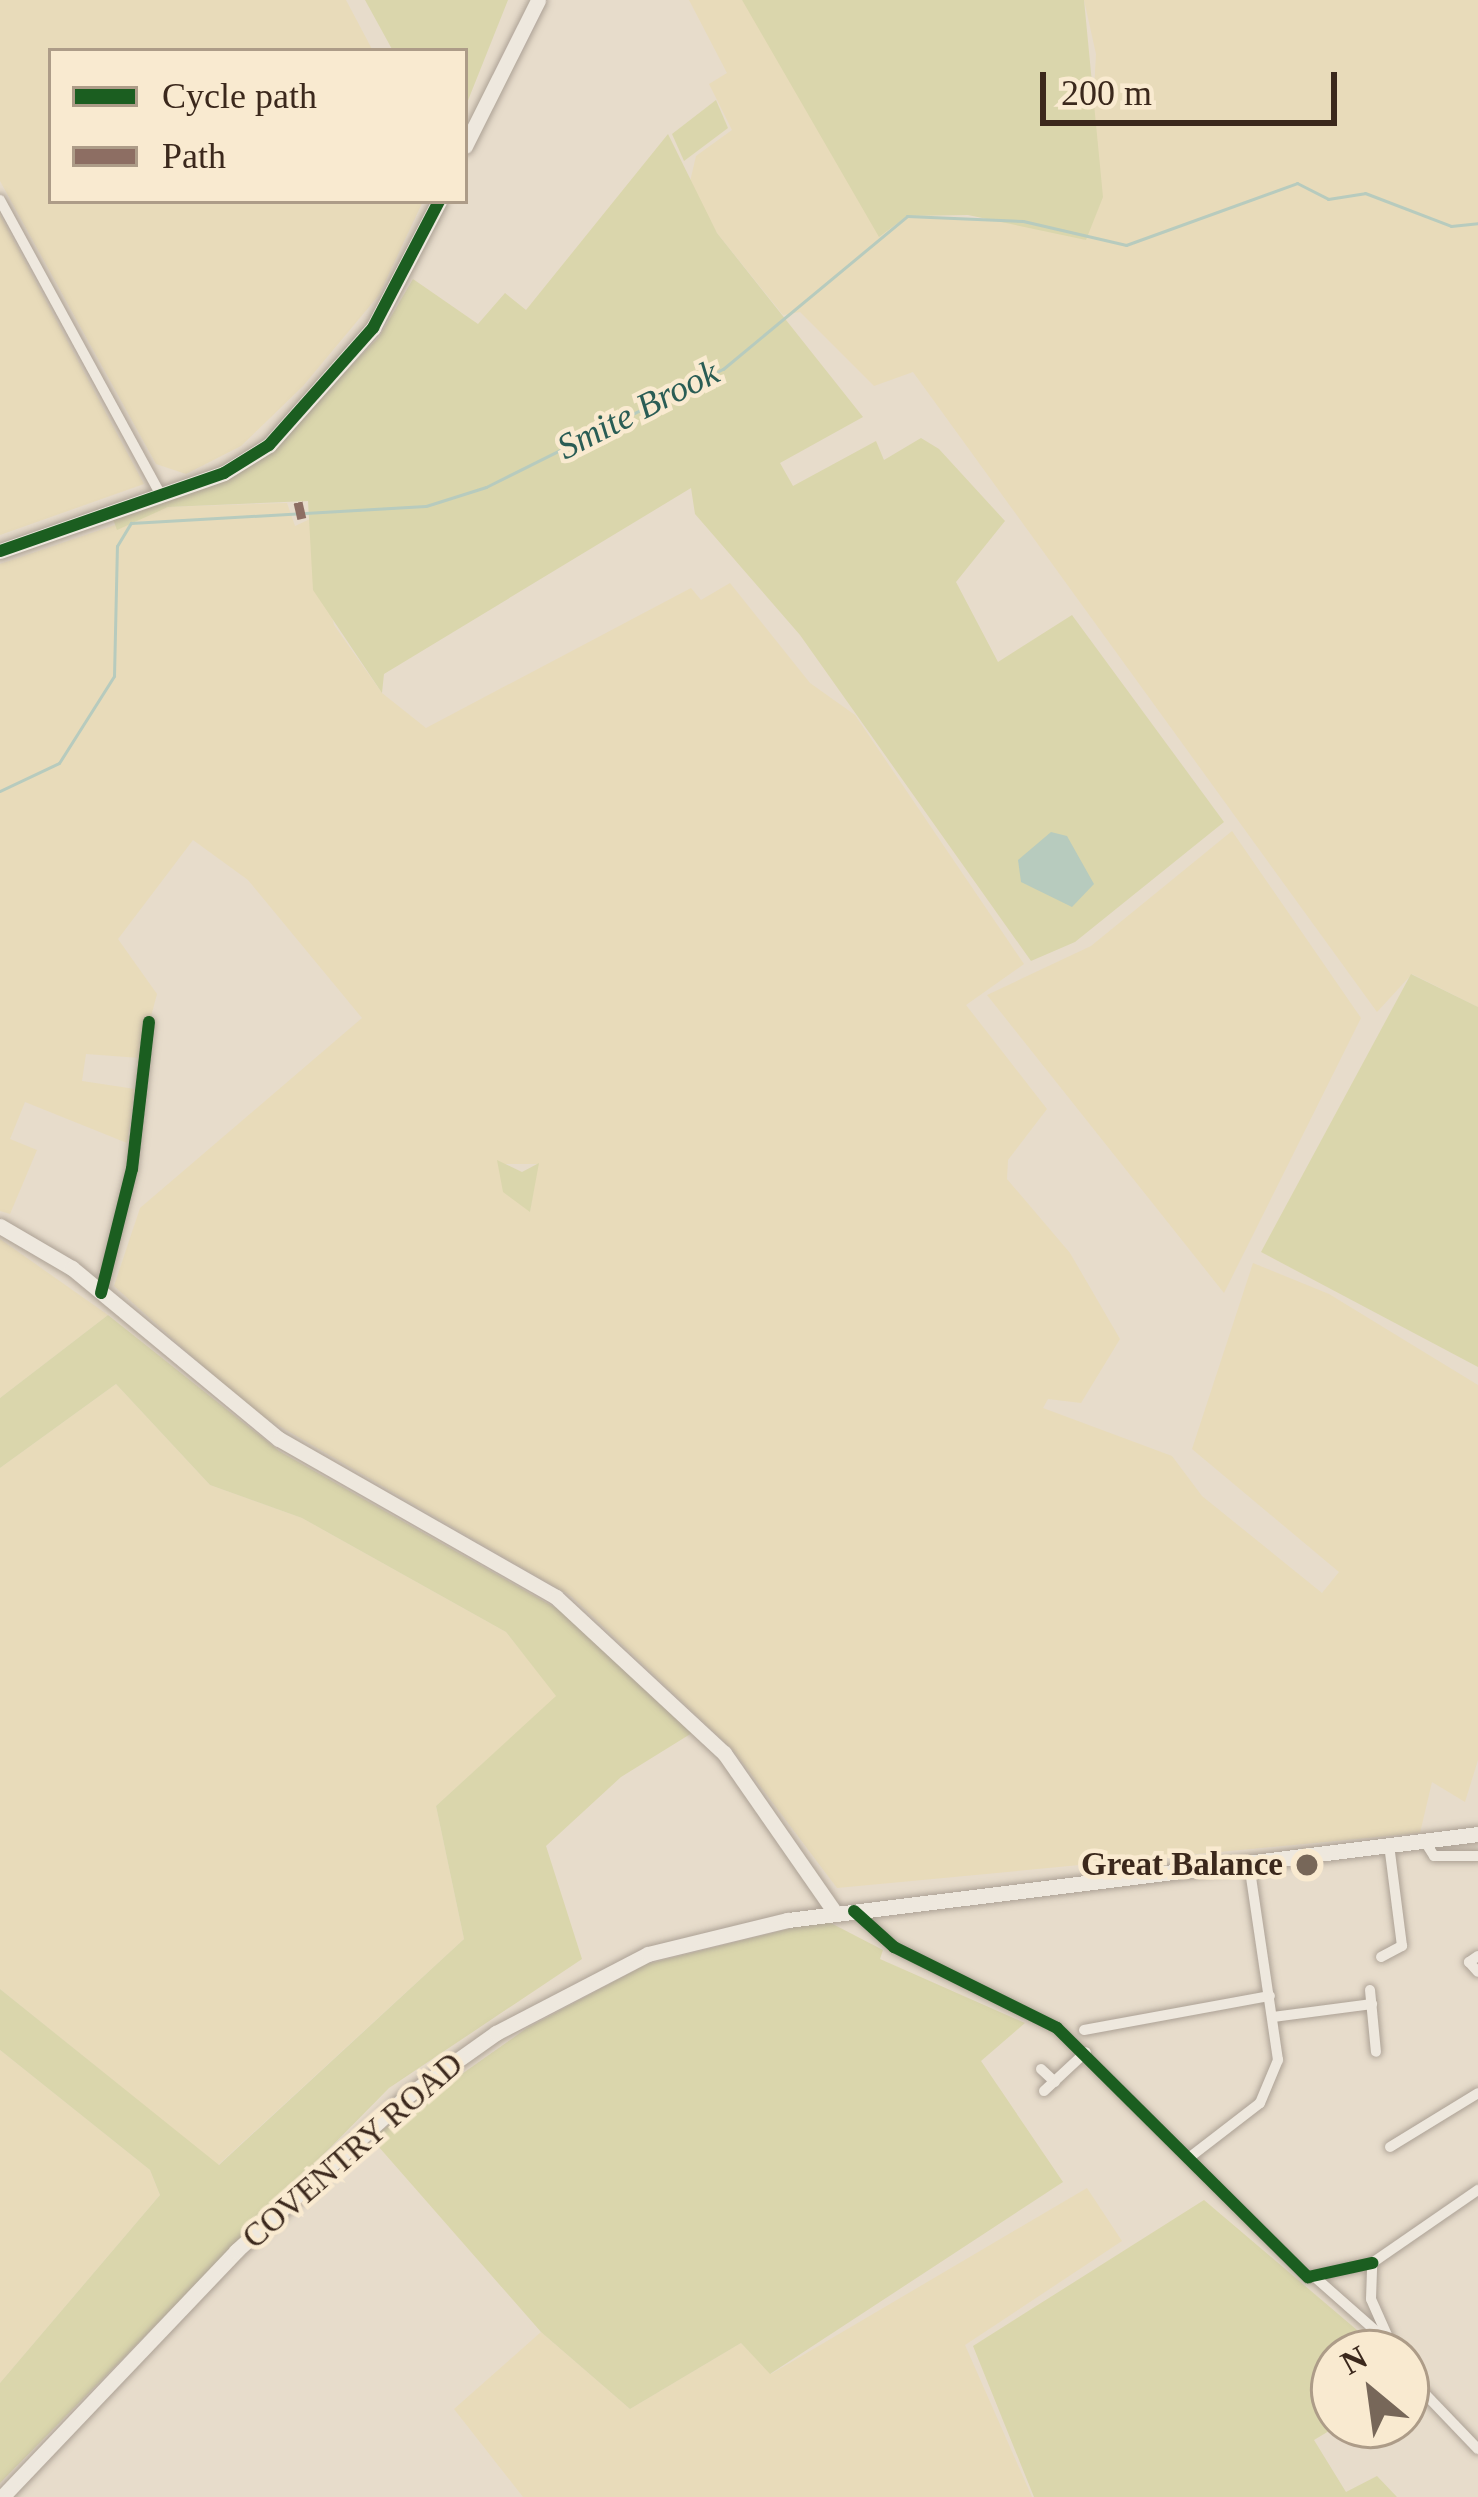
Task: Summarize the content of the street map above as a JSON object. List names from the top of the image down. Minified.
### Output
{"streets":{"main road":["COVENTRY ROAD"]},"water":["Smite Brook"],"places":["Great Balance"],"legend":["Cycle path","Path"],"scale_bar":"200 m","north":"top left"}
